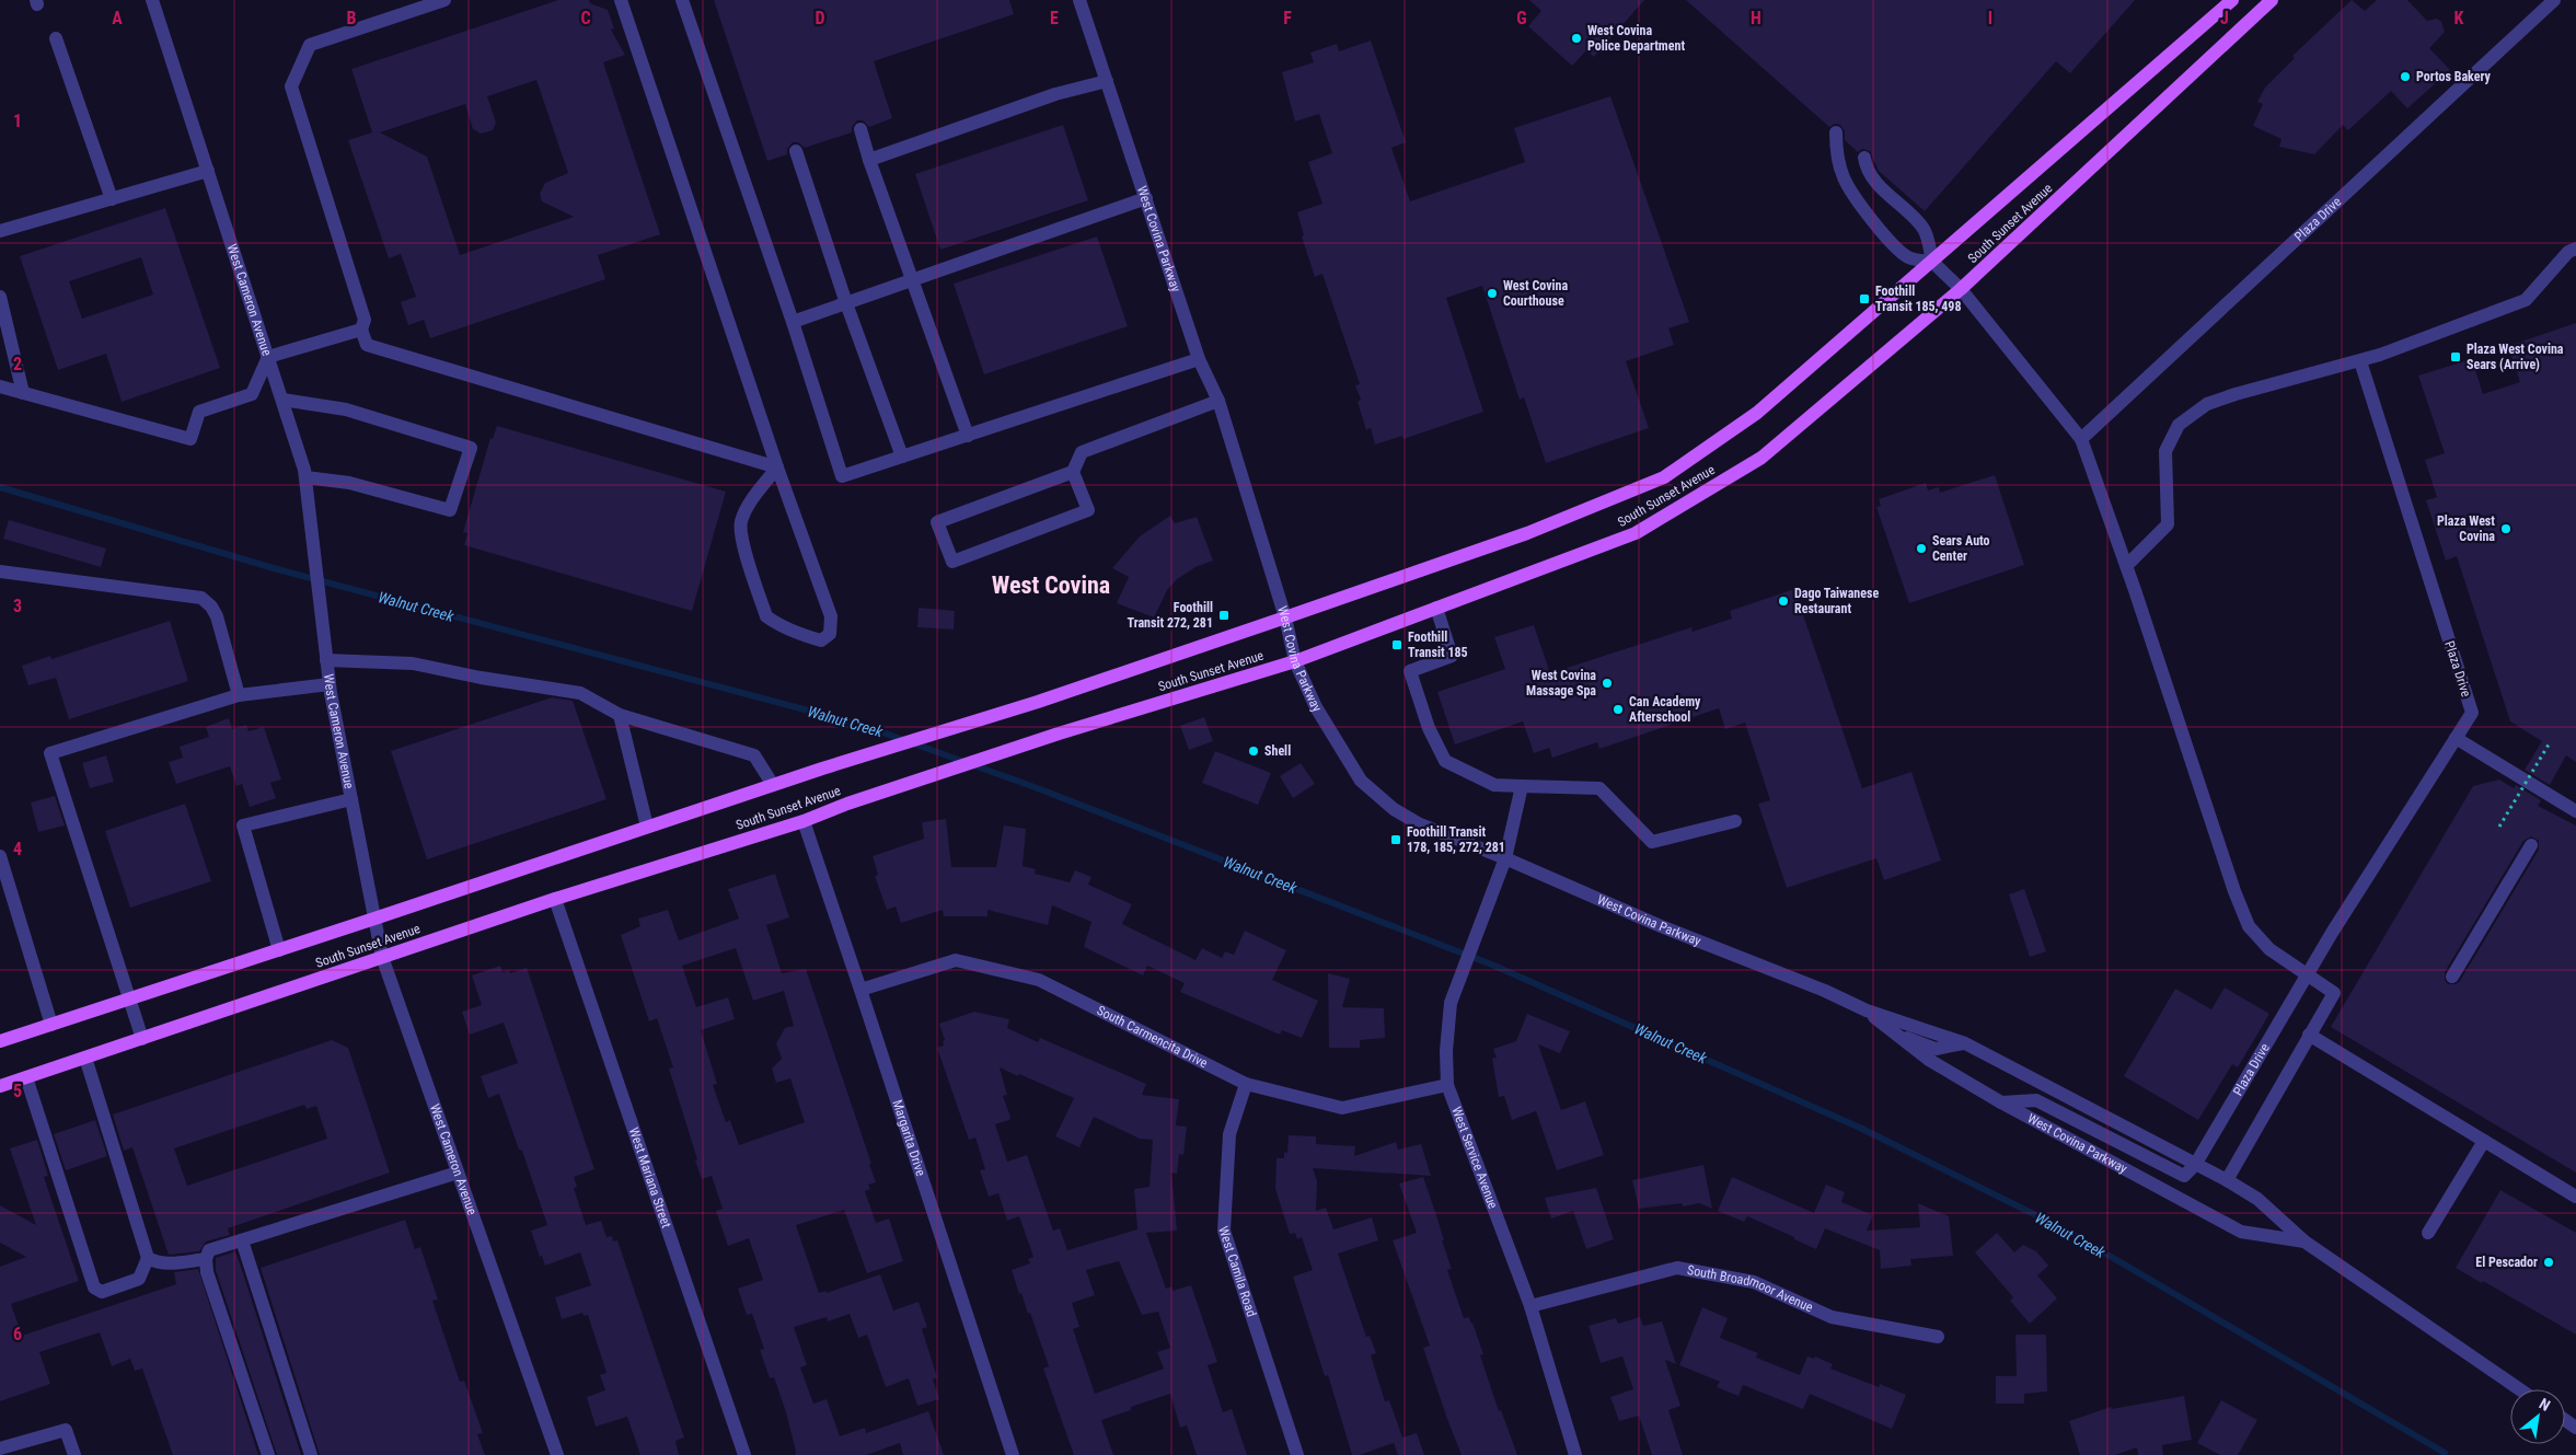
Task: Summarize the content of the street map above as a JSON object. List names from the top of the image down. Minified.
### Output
{"streets":{"main road":["South Sunset Avenue"],"street":["Plaza Drive","West Covina Parkway","West Cameron Avenue","South Carmencita Drive","Margarita Drive","West Service Avenue","West Mariana Street","West Camila Road","South Broadmoor Avenue"]},"crossings":[["Plaza Drive","West Covina Parkway"],["South Sunset Avenue","West Covina Parkway"],["South Sunset Avenue","West Cameron Avenue"],["South Sunset Avenue","Margarita Drive"],["South Sunset Avenue","West Mariana Street"],["West Covina Parkway","West Service Avenue"],["South Carmencita Drive","Margarita Drive"],["South Carmencita Drive","West Service Avenue"],["South Carmencita Drive","West Camila Road"],["West Service Avenue","South Broadmoor Avenue"]],"districts":["West Covina"],"water":["Walnut Creek"],"places":{"other":["West Covina Police Department","Portos Bakery","West Covina Courthouse","Plaza West Covina","Sears Auto Center","Dago Taiwanese Restaurant","West Covina Massage Spa","Can Academy Afterschool","Shell","El Pescador"],"transit":["Foothill Transit 185, 498","Plaza West Covina Sears (Arrive)","Foothill Transit 272, 281","Foothill Transit 185","Foothill Transit 178, 185, 272, 281"]},"north":"top right","grid":{"columns":["A","B","C","D","E","F","G","H","I","J","K"],"rows":["1","2","3","4","5","6"]}}
